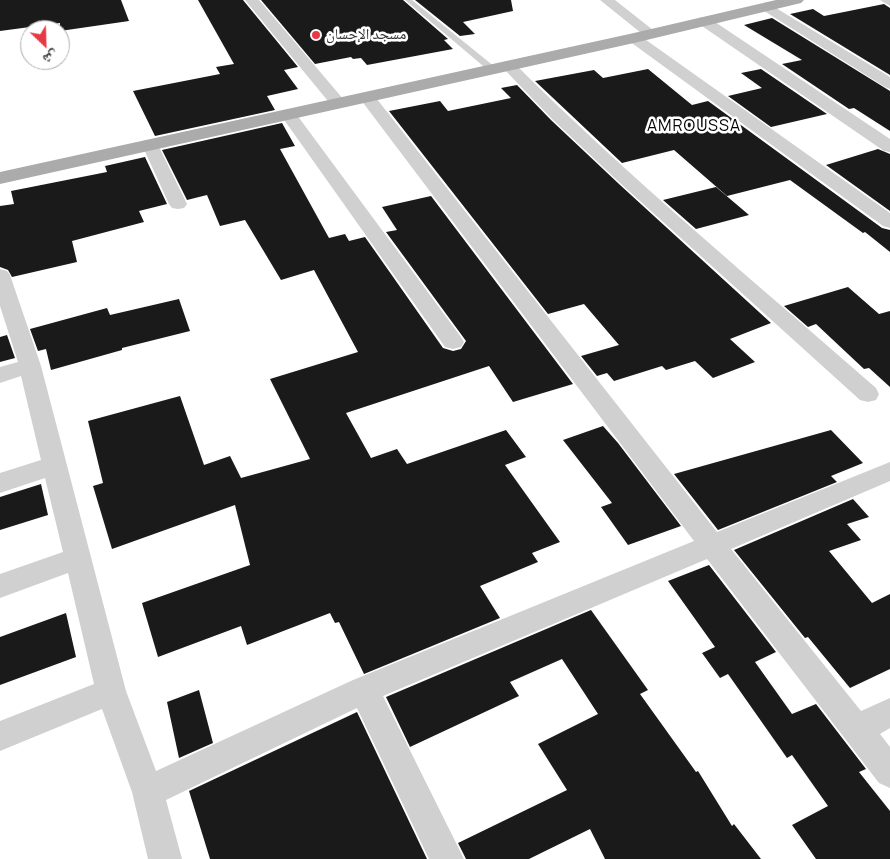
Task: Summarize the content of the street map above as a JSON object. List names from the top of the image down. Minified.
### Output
{"districts":["AMROUSSA"],"places":["مسجد الإحسان"],"north":"bottom right"}
